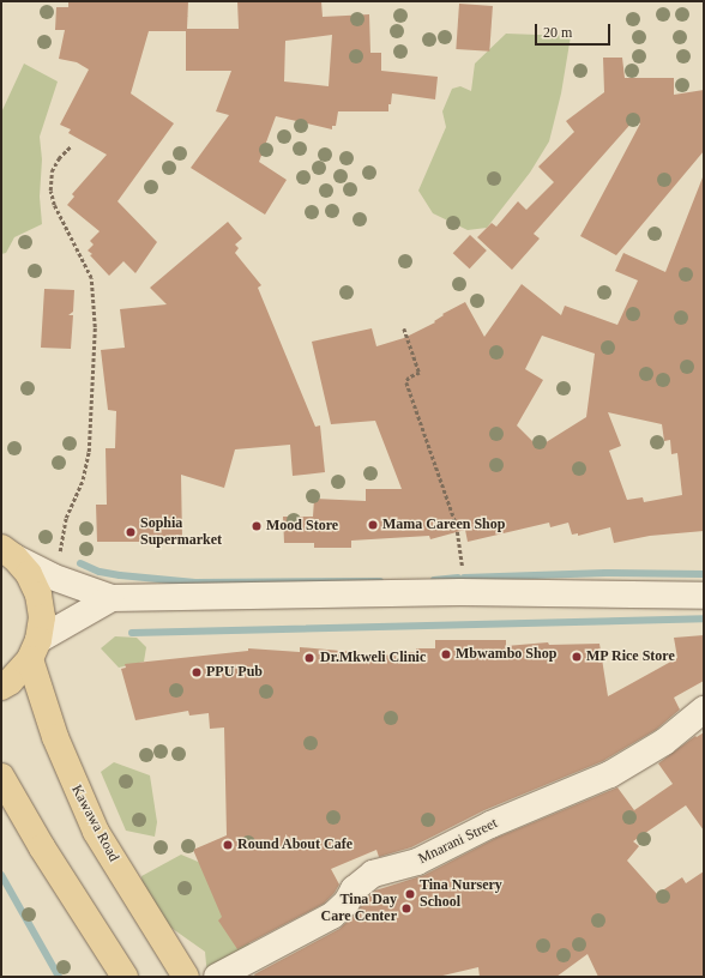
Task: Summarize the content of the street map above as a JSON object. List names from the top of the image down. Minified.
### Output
{"streets":{"main road":["Kawawa Road"],"street":["Mnarani Street"]},"places":["Mama Careen Shop","Mood Store","Sophia Supermarket","Mbwambo Shop","MP Rice Store","Dr.Mkweli Clinic","PPU Pub","Round About Cafe","Tina Nursery School","Tina Day Care Center"],"scale_bar":"20 m"}
